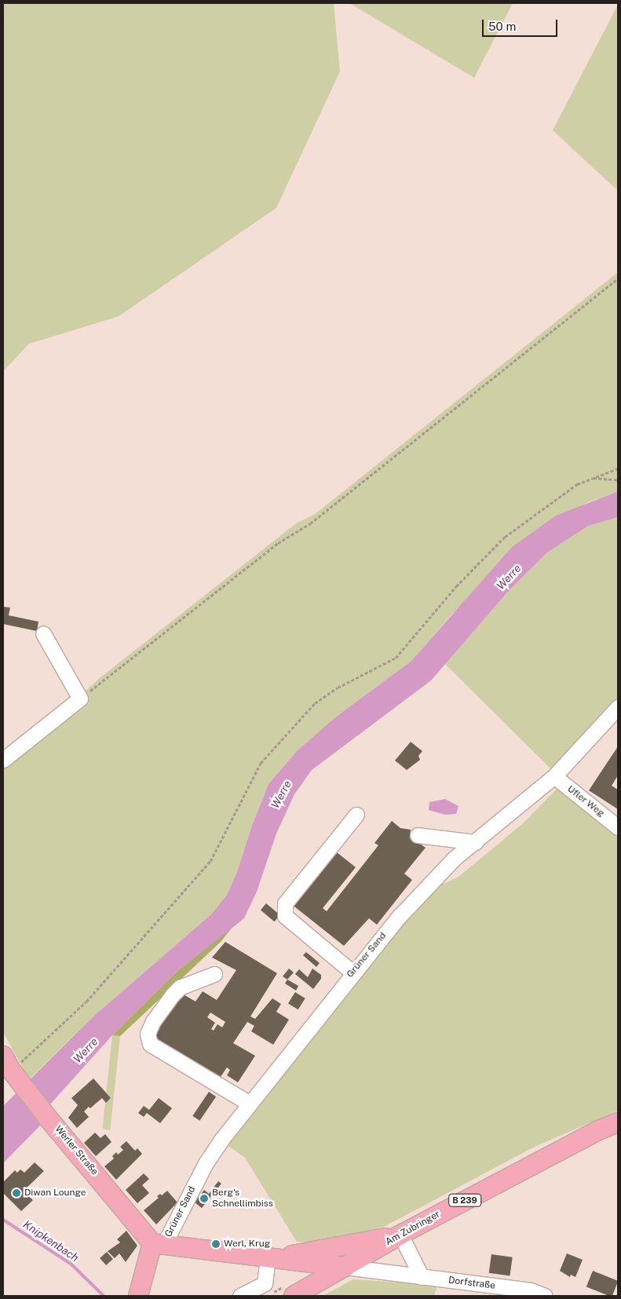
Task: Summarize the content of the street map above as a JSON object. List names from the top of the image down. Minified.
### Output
{"streets":{"main road":["Werler Straße","B 239","Am Zubringer"],"street":["Ufler Weg","Grüner Sand","Dorfstraße"]},"crossings":[["Ufler Weg","Grüner Sand"],["Grüner Sand","Werler Straße"],["Am Zubringer","Dorfstraße"]],"water":["Werre","Knipkenbach"],"places":["Diwan Lounge","Berg's Schnellimbiss","Werl, Krug"],"scale_bar":"50 m"}
